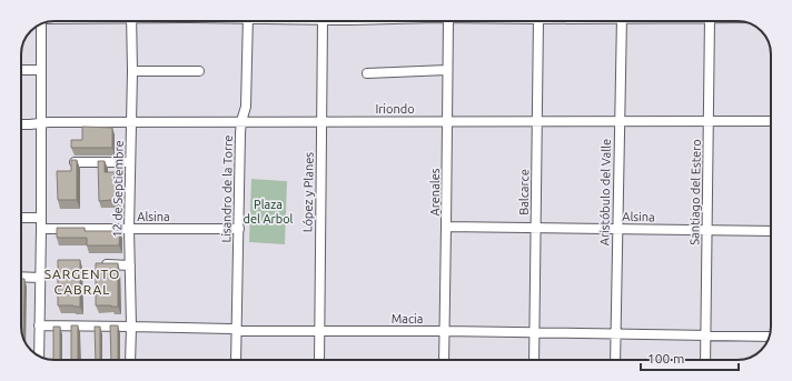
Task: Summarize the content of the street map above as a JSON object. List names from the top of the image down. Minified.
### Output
{"streets":{"street":["Iriondo","12 de Septiembre","Lisandro de la Torre","López y Planes","Arenales","Balcarce","Aristóbulo del Valle","Santiago del Estero","Alsina","Macia"]},"crossings":[["Iriondo","12 de Septiembre"],["Iriondo","Lisandro de la Torre"],["Iriondo","López y Planes"],["Iriondo","Arenales"],["Iriondo","Balcarce"],["Iriondo","Aristóbulo del Valle"],["Iriondo","Santiago del Estero"],["12 de Septiembre","Alsina"],["12 de Septiembre","Macia"],["Lisandro de la Torre","Alsina"],["Lisandro de la Torre","Macia"],["López y Planes","Macia"],["Arenales","Alsina"],["Arenales","Macia"],["Balcarce","Alsina"],["Balcarce","Macia"],["Aristóbulo del Valle","Alsina"],["Aristóbulo del Valle","Macia"],["Santiago del Estero","Alsina"],["Santiago del Estero","Macia"]],"districts":["SARGENTO CABRAL"],"parks":["Plaza del Arbol"],"scale_bar":"100 m"}
